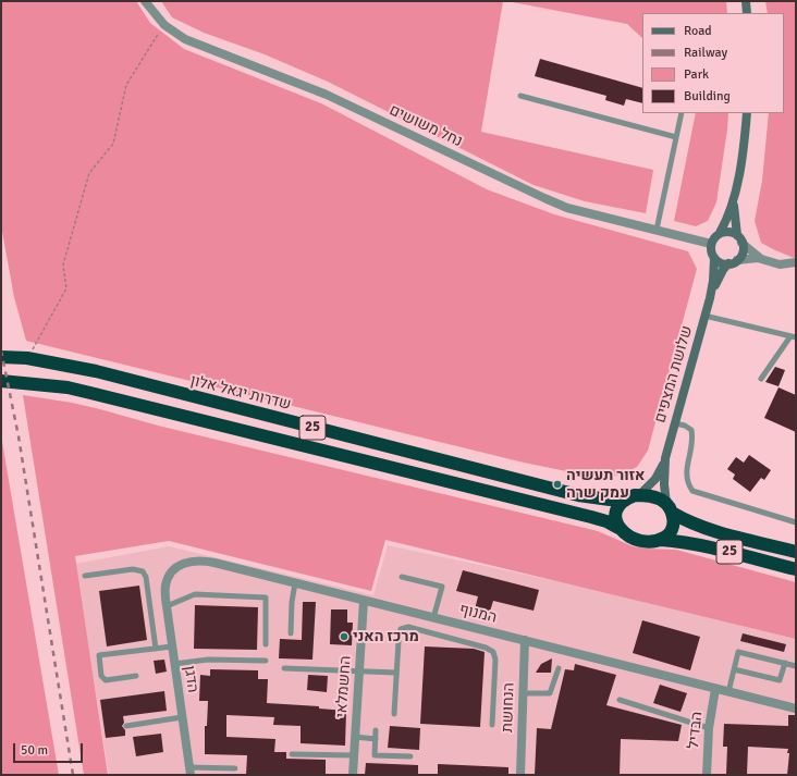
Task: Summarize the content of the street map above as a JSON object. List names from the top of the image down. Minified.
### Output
{"streets":{"highway":["שדרות יגאל אלון","25"],"street":["נחל משושים","שלושת המצפים","המנוף","הדגן","החשמלאי","הנחושת","הבדיל"]},"crossings":[["נחל משושים","שלושת המצפים"],["שלושת המצפים","שדרות יגאל אלון"],["שלושת המצפים","25"],["שדרות יגאל אלון","25"],["המנוף","הדגן"],["המנוף","החשמלאי"],["המנוף","הנחושת"],["המנוף","הבדיל"]],"places":["אזור תעשיה עמק שרה","מרכז האני"],"legend":["Road","Railway","Park","Building"],"scale_bar":"50 m"}
